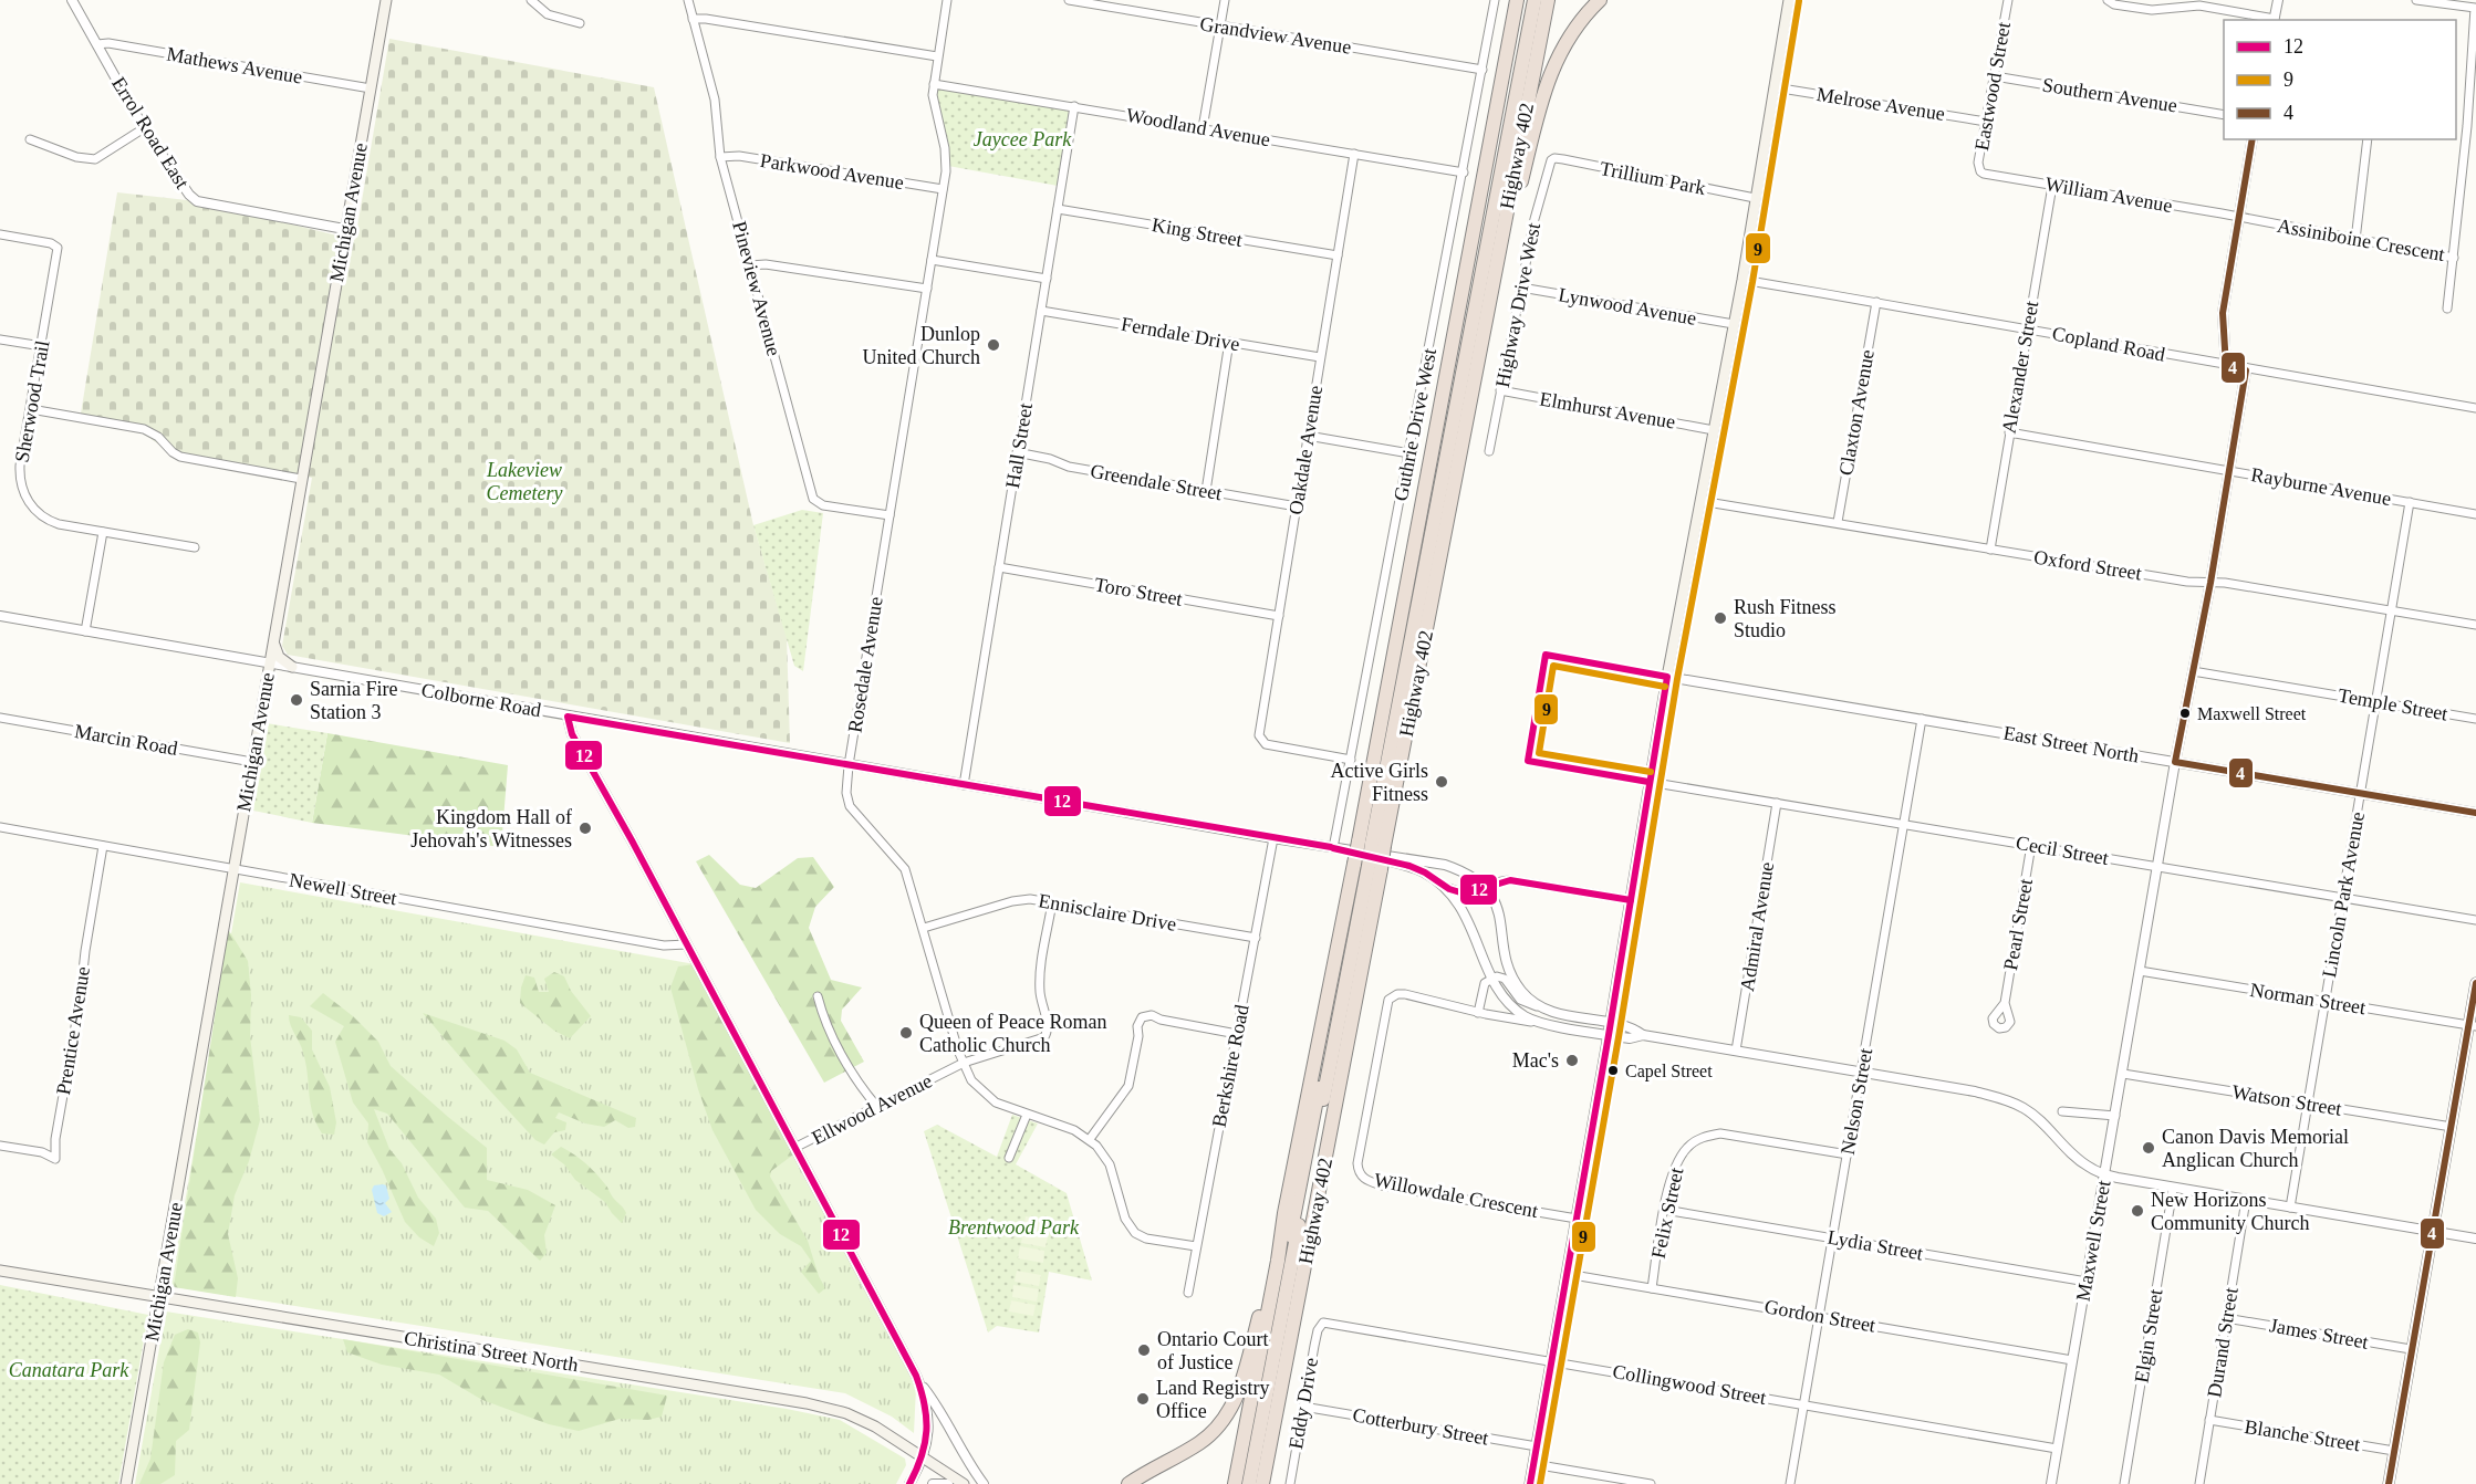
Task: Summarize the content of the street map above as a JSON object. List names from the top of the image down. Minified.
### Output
{"streets":{"highway":["Highway 402"],"main road":["Michigan Avenue","Christina Street North"],"street":["Grandview Avenue","Mathews Avenue","Eastwood Street","Southern Avenue","Melrose Avenue","Woodland Avenue","Errol Road East","Parkwood Avenue","Trillium Park","William Avenue","King Street","Assiniboine Crescent","Pineview Avenue","Highway Drive West","Lynwood Avenue","Ferndale Drive","Copland Road","Alexander Street","Sherwood Trail","Elmhurst Avenue","Claxton Avenue","Guthrie Drive West","Hall Street","Oakdale Avenue","Greendale Street","Rayburne Avenue","Oxford Street","Toro Street","Rosedale Avenue","Colborne Road","Temple Street","Marcin Road","East Street North","Cecil Street","Newell Street","Lincoln Park Avenue","Ennisclaire Drive","Pearl Street","Admiral Avenue","Norman Street","Prentice Avenue","Berkshire Road","Watson Street","Nelson Street","Ellwood Avenue","Willowdale Crescent","Felix Street","Maxwell Street","Lydia Street","Gordon Street","James Street","Elgin Street","Durand Street","Collingwood Street","Eddy Drive","Cotterbury Street","Blanche Street"]},"crossings":[["Grandview Avenue","Guthrie Drive West"],["Mathews Avenue","Errol Road East"],["Mathews Avenue","Michigan Avenue"],["Eastwood Street","Southern Avenue"],["Eastwood Street","Melrose Avenue"],["Eastwood Street","William Avenue"],["Woodland Avenue","Guthrie Drive West"],["Woodland Avenue","Hall Street"],["Woodland Avenue","Oakdale Avenue"],["Woodland Avenue","Rosedale Avenue"],["Errol Road East","Michigan Avenue"],["Highway 402","Colborne Road"],["Parkwood Avenue","Pineview Avenue"],["Parkwood Avenue","Rosedale Avenue"],["Trillium Park","Highway Drive West"],["William Avenue","Assiniboine Crescent"],["William Avenue","Alexander Street"],["Michigan Avenue","Colborne Road"],["Michigan Avenue","Marcin Road"],["Michigan Avenue","Newell Street"],["Michigan Avenue","Christina Street North"],["King Street","Hall Street"],["King Street","Oakdale Avenue"],["Pineview Avenue","Rosedale Avenue"],["Highway Drive West","Lynwood Avenue"],["Highway Drive West","Elmhurst Avenue"],["Ferndale Drive","Hall Street"],["Ferndale Drive","Oakdale Avenue"],["Copland Road","Alexander Street"],["Copland Road","Claxton Avenue"],["Copland Road","Maxwell Street"],["Alexander Street","Rayburne Avenue"],["Alexander Street","Oxford Street"],["Claxton Avenue","Oxford Street"],["Guthrie Drive West","Oakdale Avenue"],["Guthrie Drive West","Colborne Road"],["Hall Street","Greendale Street"],["Hall Street","Toro Street"],["Hall Street","Colborne Road"],["Oakdale Avenue","Greendale Street"],["Oakdale Avenue","Toro Street"],["Rayburne Avenue","Lincoln Park Avenue"],["Rayburne Avenue","Maxwell Street"],["Oxford Street","Lincoln Park Avenue"],["Oxford Street","Maxwell Street"],["Rosedale Avenue","Colborne Road"],["Rosedale Avenue","Ennisclaire Drive"],["Rosedale Avenue","Berkshire Road"],["Rosedale Avenue","Ellwood Avenue"],["Colborne Road","Berkshire Road"],["Temple Street","Lincoln Park Avenue"],["Temple Street","Maxwell Street"],["East Street North","Lincoln Park Avenue"],["East Street North","Nelson Street"],["East Street North","Maxwell Street"],["Cecil Street","Lincoln Park Avenue"],["Cecil Street","Pearl Street"],["Cecil Street","Admiral Avenue"],["Cecil Street","Nelson Street"],["Cecil Street","Maxwell Street"],["Newell Street","Prentice Avenue"],["Lincoln Park Avenue","Norman Street"],["Lincoln Park Avenue","Watson Street"],["Ennisclaire Drive","Berkshire Road"],["Ennisclaire Drive","Ellwood Avenue"],["Norman Street","Maxwell Street"],["Watson Street","Maxwell Street"],["Nelson Street","Felix Street"],["Nelson Street","Lydia Street"],["Nelson Street","Gordon Street"],["Nelson Street","Collingwood Street"],["Felix Street","Lydia Street"],["Felix Street","Gordon Street"],["Maxwell Street","Lydia Street"],["Maxwell Street","Gordon Street"],["Maxwell Street","Collingwood Street"],["James Street","Durand Street"],["Durand Street","Blanche Street"],["Collingwood Street","Eddy Drive"],["Eddy Drive","Cotterbury Street"]],"parks":["Jaycee Park","Lakeview Cemetery","Brentwood Park","Canatara Park"],"places":["Dunlop United Church","Rush Fitness Studio","Sarnia Fire Station 3","Maxwell Street","Active Girls Fitness","Kingdom Hall of Jehovah's Witnesses","Queen of Peace Roman Catholic Church","Mac's","Capel Street","Canon Davis Memorial Anglican Church","New Horizons Community Church","Ontario Court of Justice","Land Registry Office"],"lines":["transit line 9","transit line 4","transit line 12"],"legend":["12","9","4"]}
